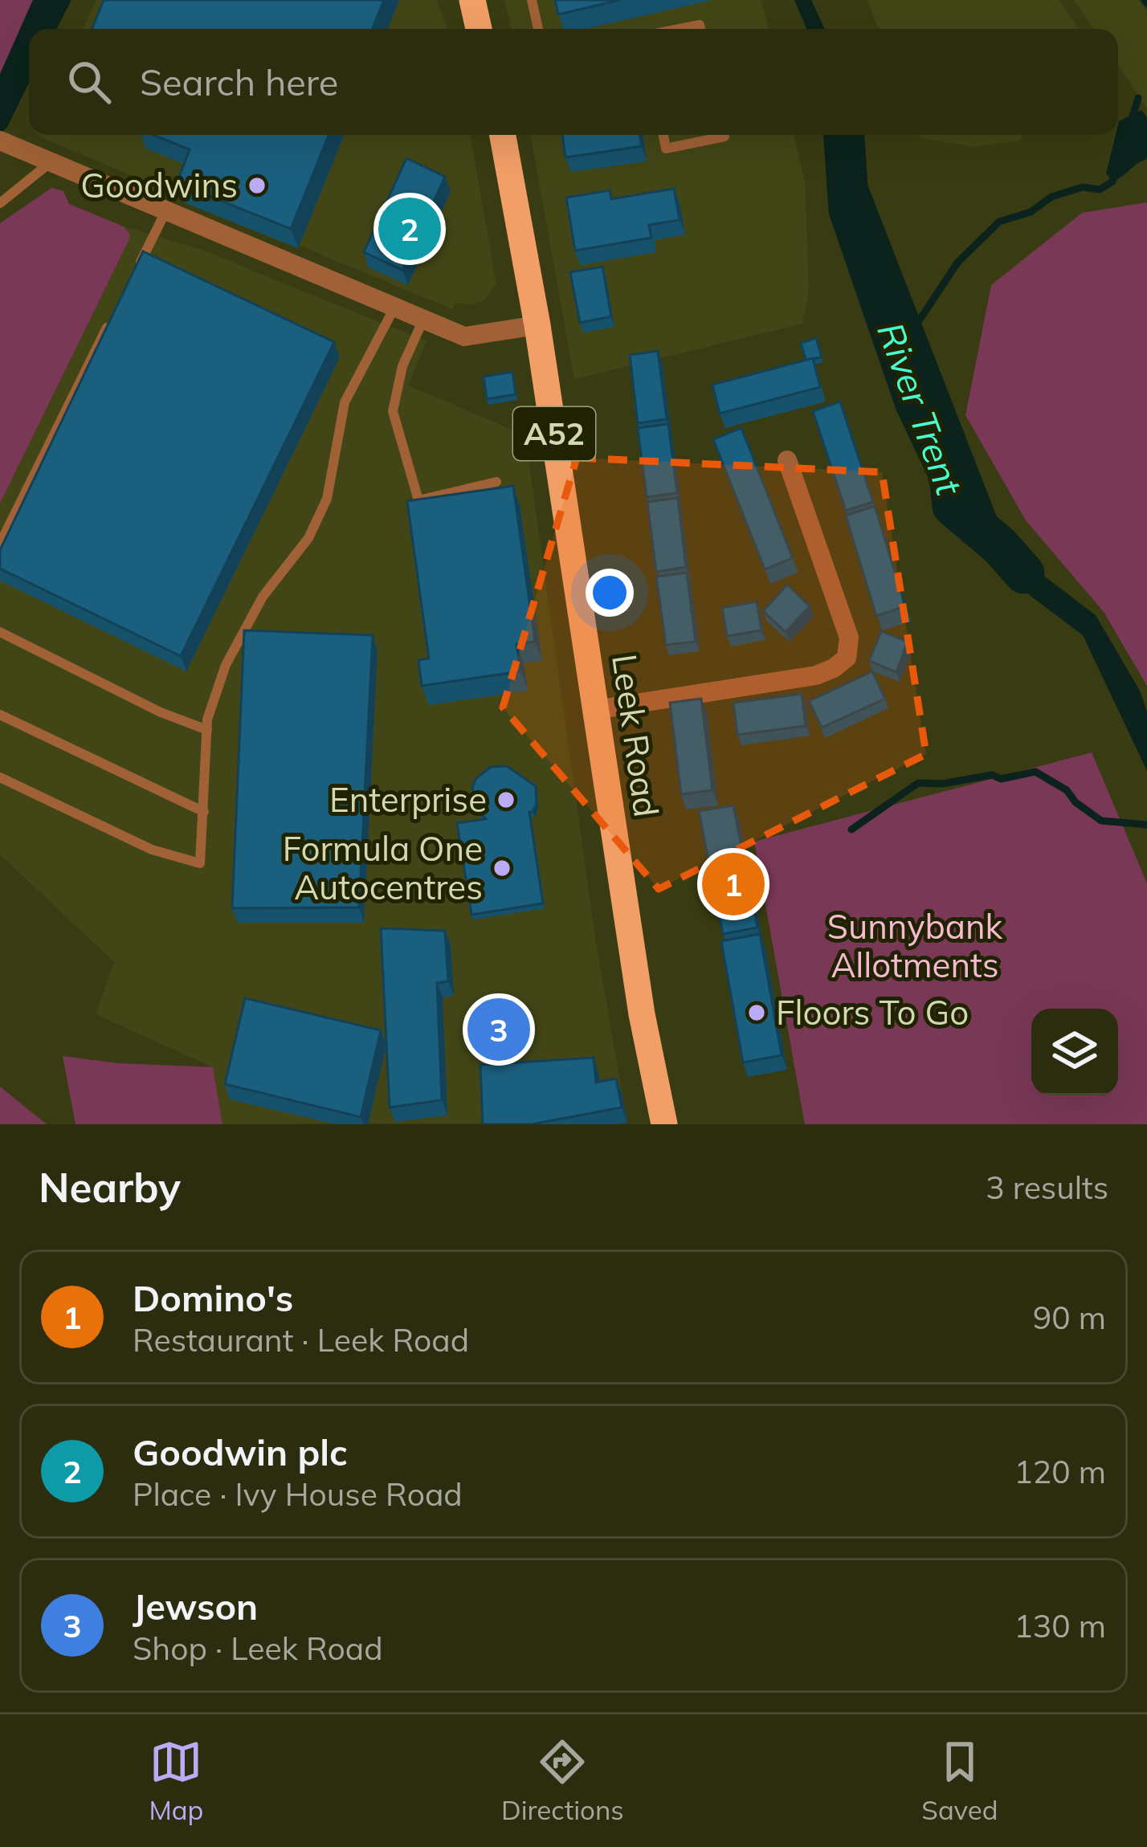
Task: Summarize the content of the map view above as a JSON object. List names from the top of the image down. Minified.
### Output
{"streets":{"highway":["A52","Leek Road"]},"water":["River Trent"],"parks":["Sunnybank Allotments"],"places":["Goodwins","Enterprise","Formula One Autocentres","Floors To Go"],"page":{"search":"Search here","pins":["2","1","3"],"heading":["Nearby","3 results"],"list":[{"mark":"1","name":"Domino's","note":"Restaurant · Leek Road","value":"90 m"},{"mark":"2","name":"Goodwin plc","note":"Place · Ivy House Road","value":"120 m"},{"mark":"3","name":"Jewson","note":"Shop · Leek Road","value":"130 m"}],"nav":["Map","Directions","Saved"]}}
